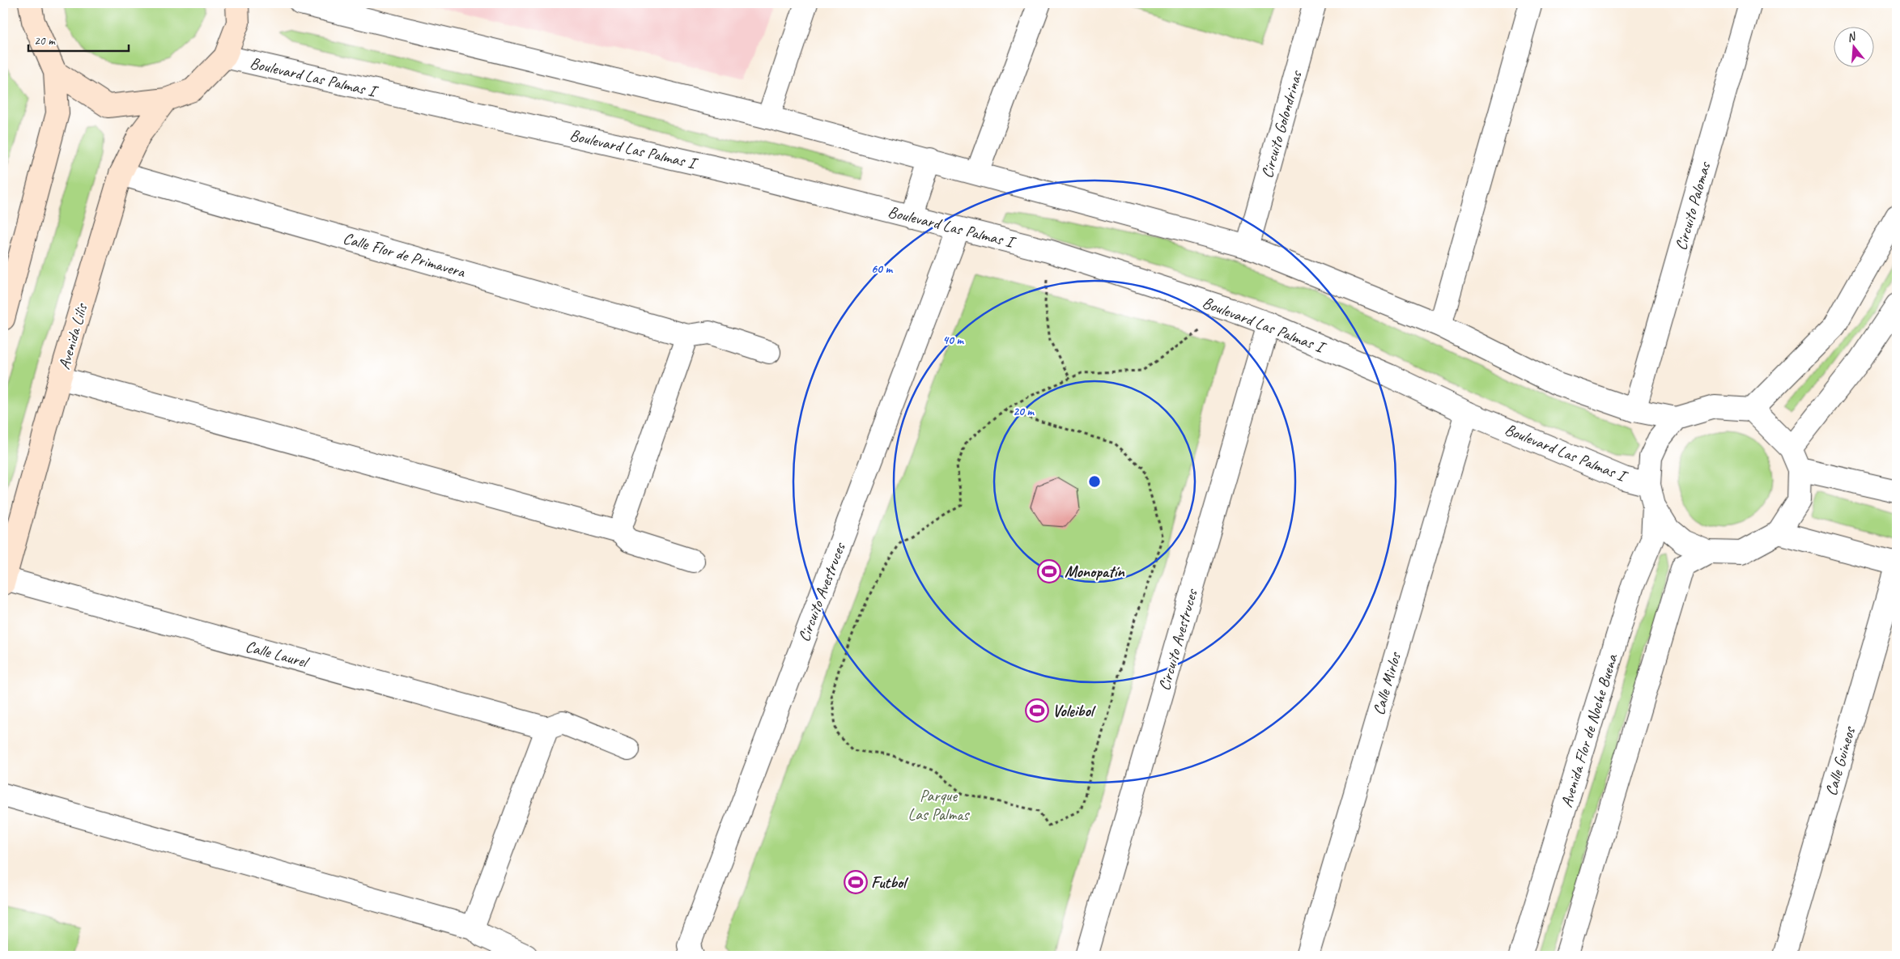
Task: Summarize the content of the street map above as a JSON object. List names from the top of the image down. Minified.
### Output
{"streets":{"main road":["Avenida Lilis"],"street":["Boulevard Las Palmas I","Circuito Golondrinas","Circuito Palomas","Calle Flor de Primavera","Circuito Avestruces","Calle Laurel","Calle Mirlos","Avenida Flor de Noche Buena","Calle Guineos"]},"crossings":[["Boulevard Las Palmas I","Circuito Avestruces"],["Boulevard Las Palmas I","Calle Mirlos"],["Calle Flor de Primavera","Avenida Lilis"],["Avenida Lilis","Calle Laurel"]],"parks":["Parque Las Palmas"],"places":{"sports":["Monopatín","Voleibol","Futbol"]},"scale_bar":"20 m","north":"top","rings":["60 m","40 m","20 m"]}
